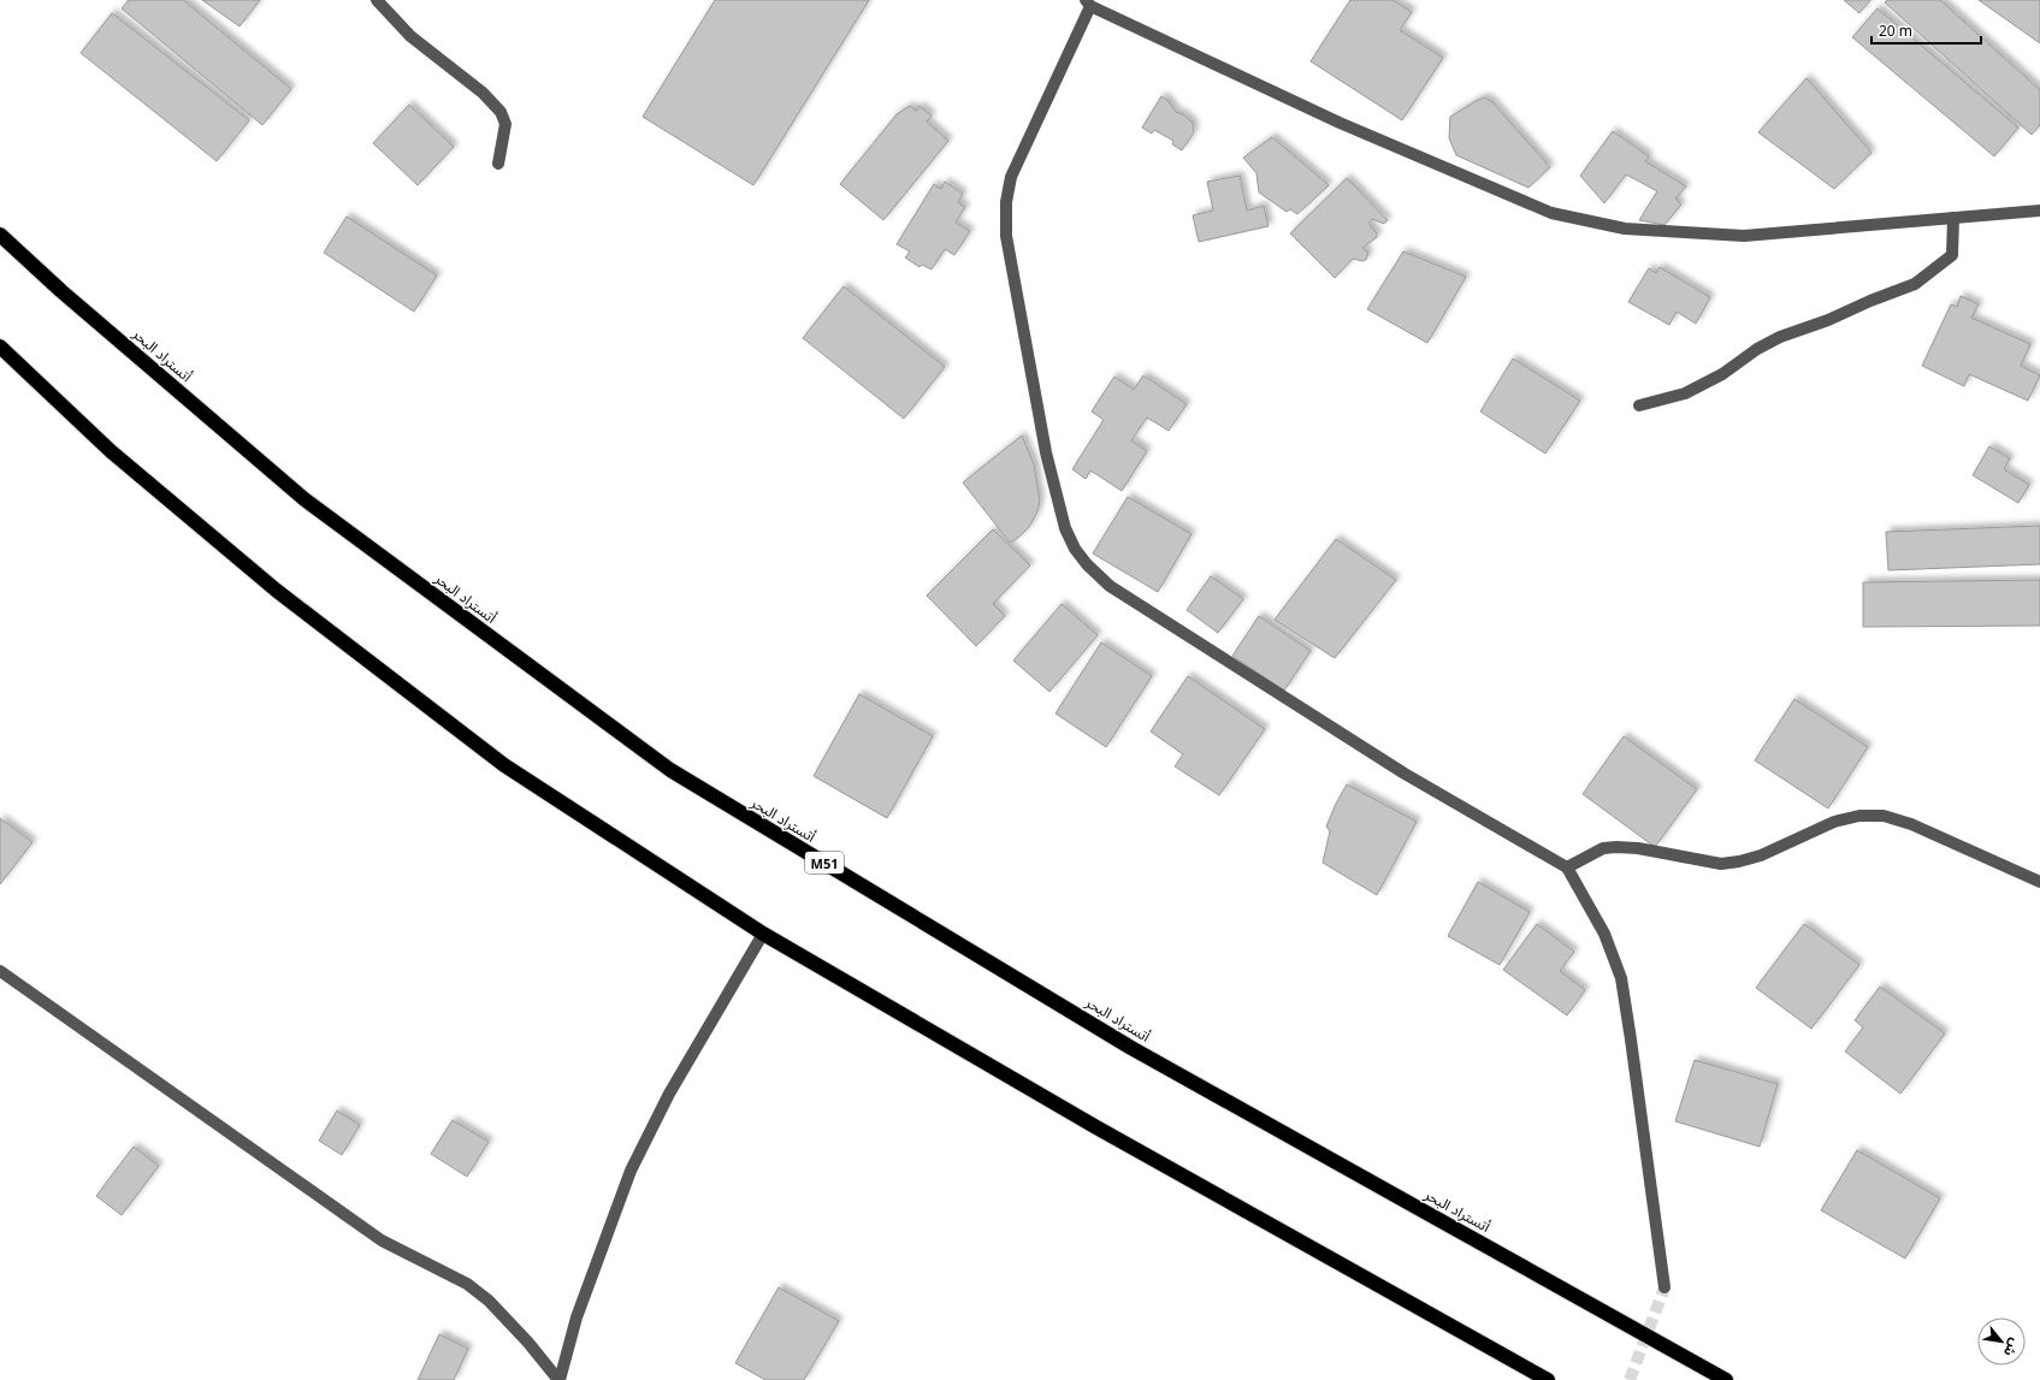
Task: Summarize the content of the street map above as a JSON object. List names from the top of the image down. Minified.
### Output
{"streets":{"highway":["أتستراد البحر","M51"]},"scale_bar":"20 m","north":"bottom right"}
